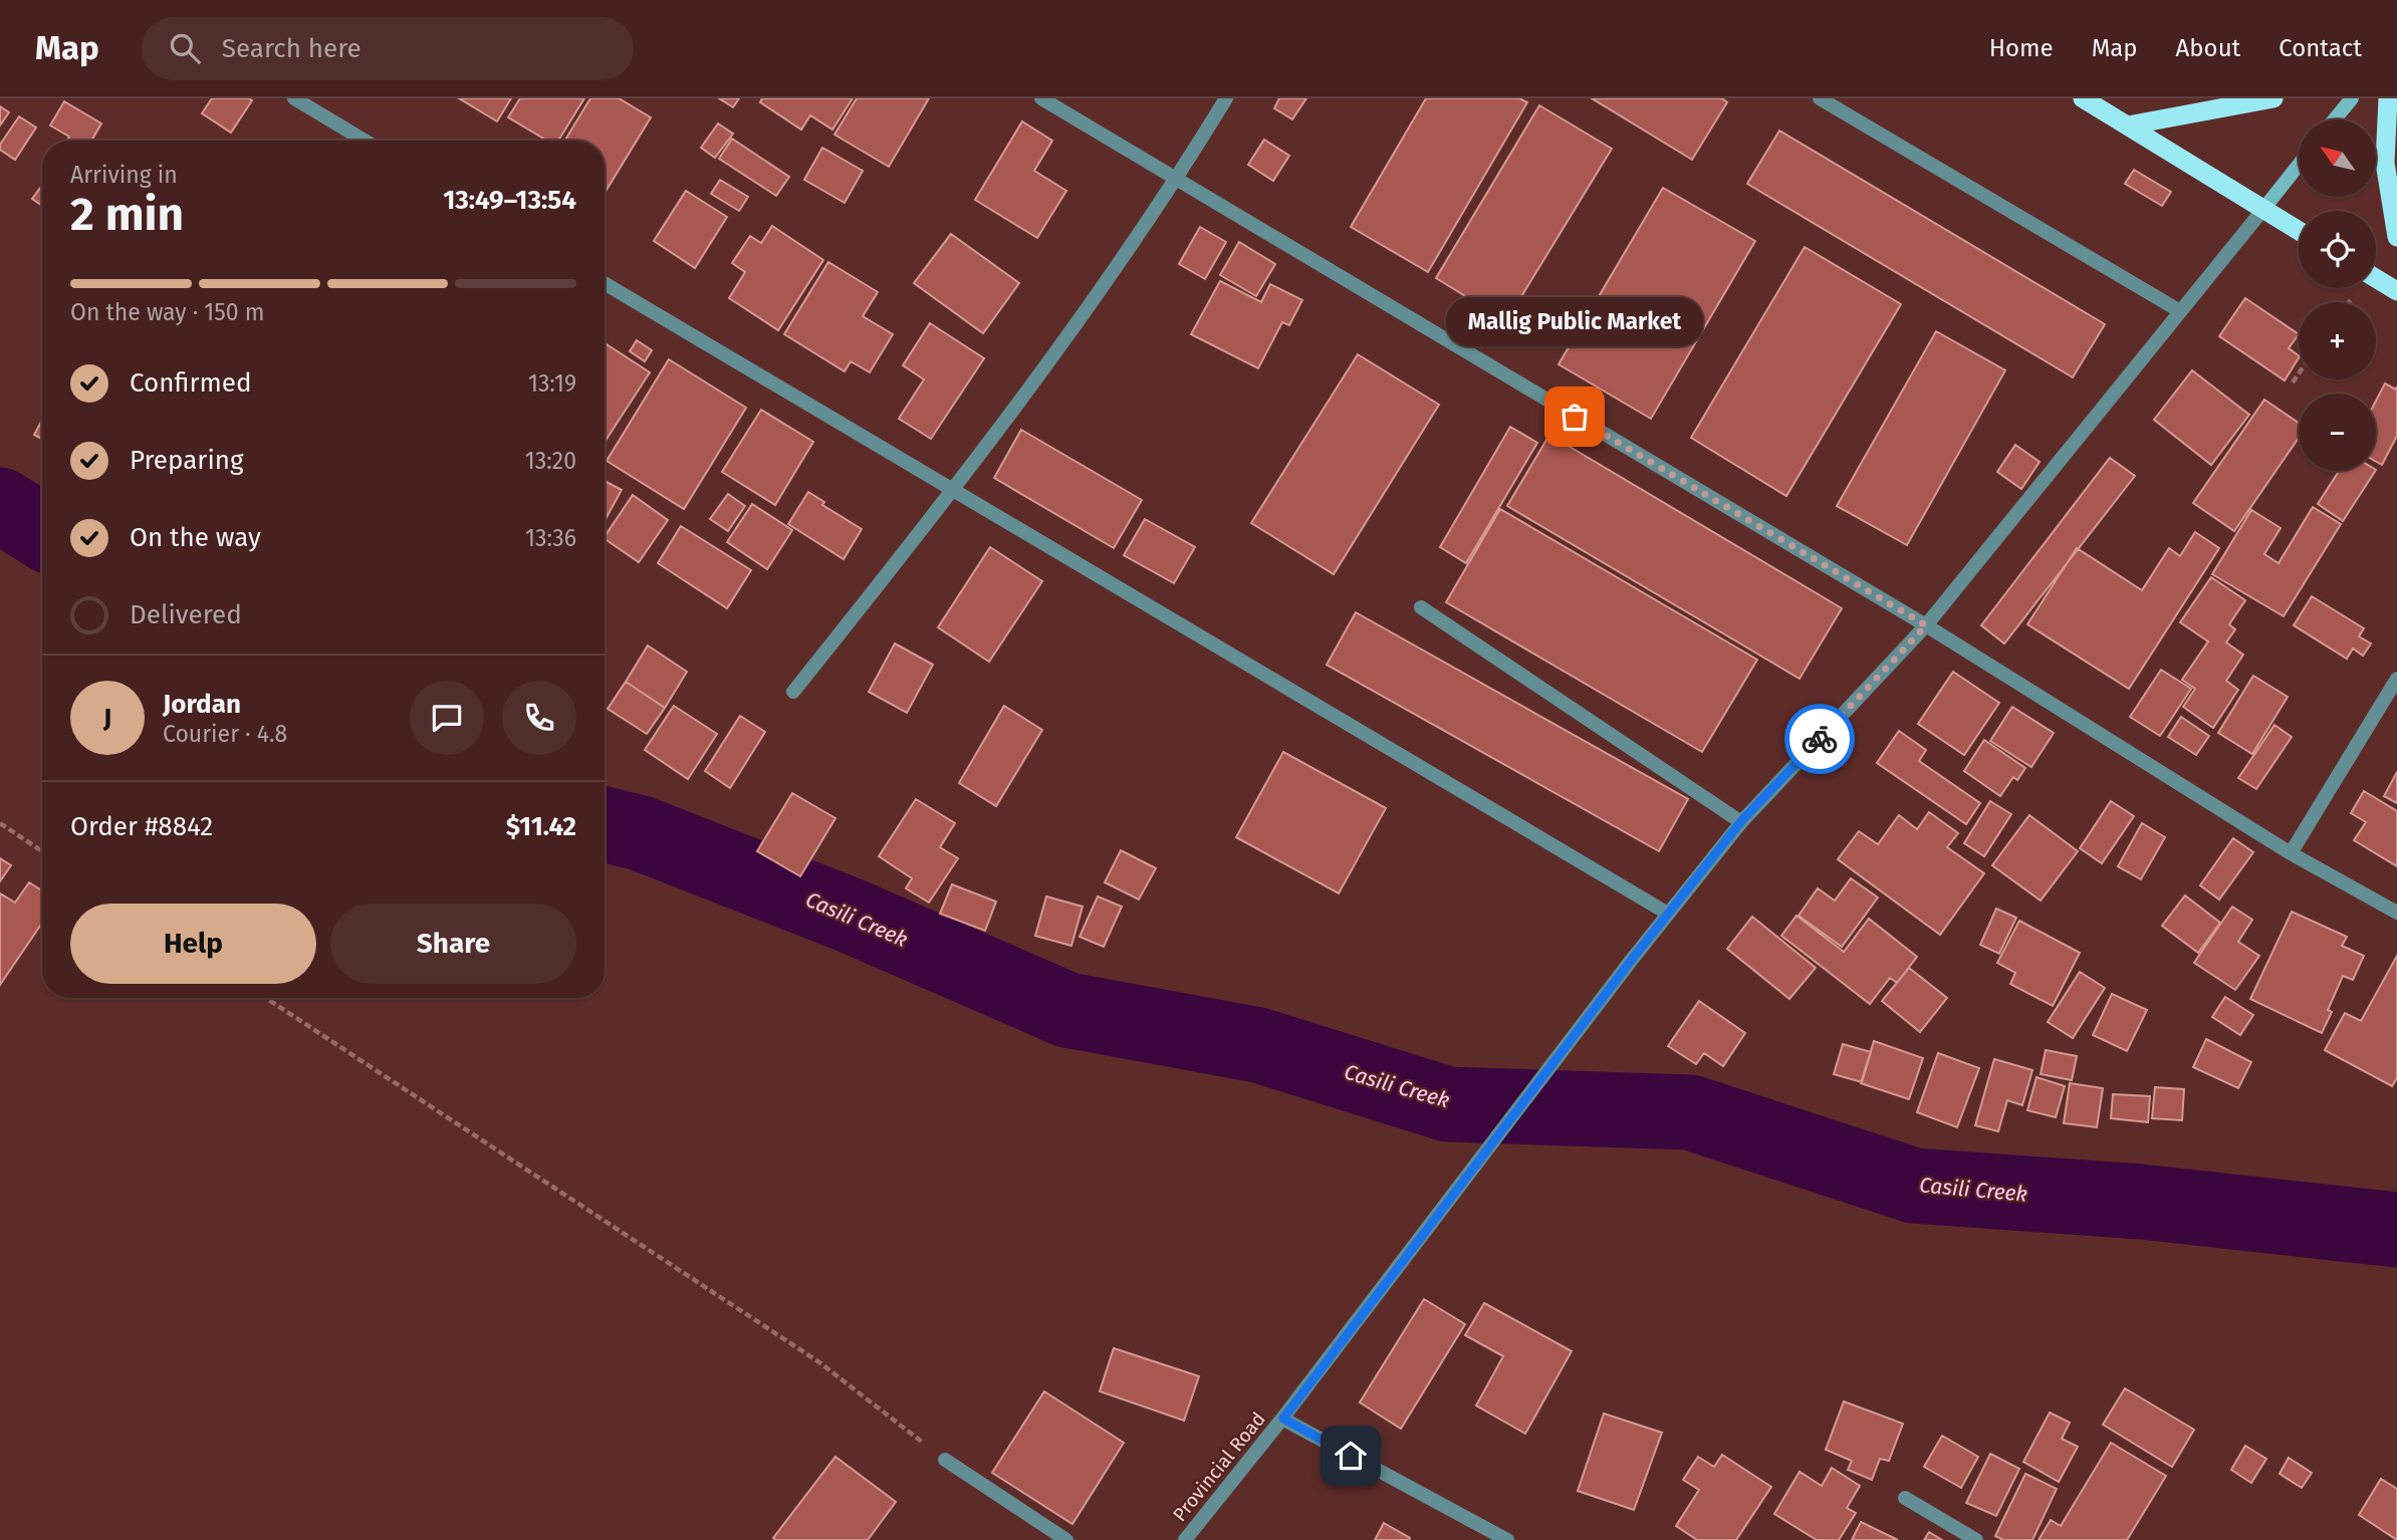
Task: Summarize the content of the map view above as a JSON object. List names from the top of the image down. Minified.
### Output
{"streets":{"street":["Provincial Road"]},"water":["Casili Creek"],"places":["Mallig Public Market"],"north":"top left","page":{"header":"Map","search":"Search here","nav":["Home","Map","About","Contact"],"map_buttons":["+","−"],"heading":["2 min","Arriving in","13:49–13:54"],"panel":["Jordan","Courier · 4.8","Order #8842","$11.42"],"bar":"On the way · 150 m","bubble":"Mallig Public Market","list":[["Confirmed","13:19"],["Preparing","13:20"],["On the way","13:36"],"Delivered"],"round":"J","buttons":["Help","Share"]}}
